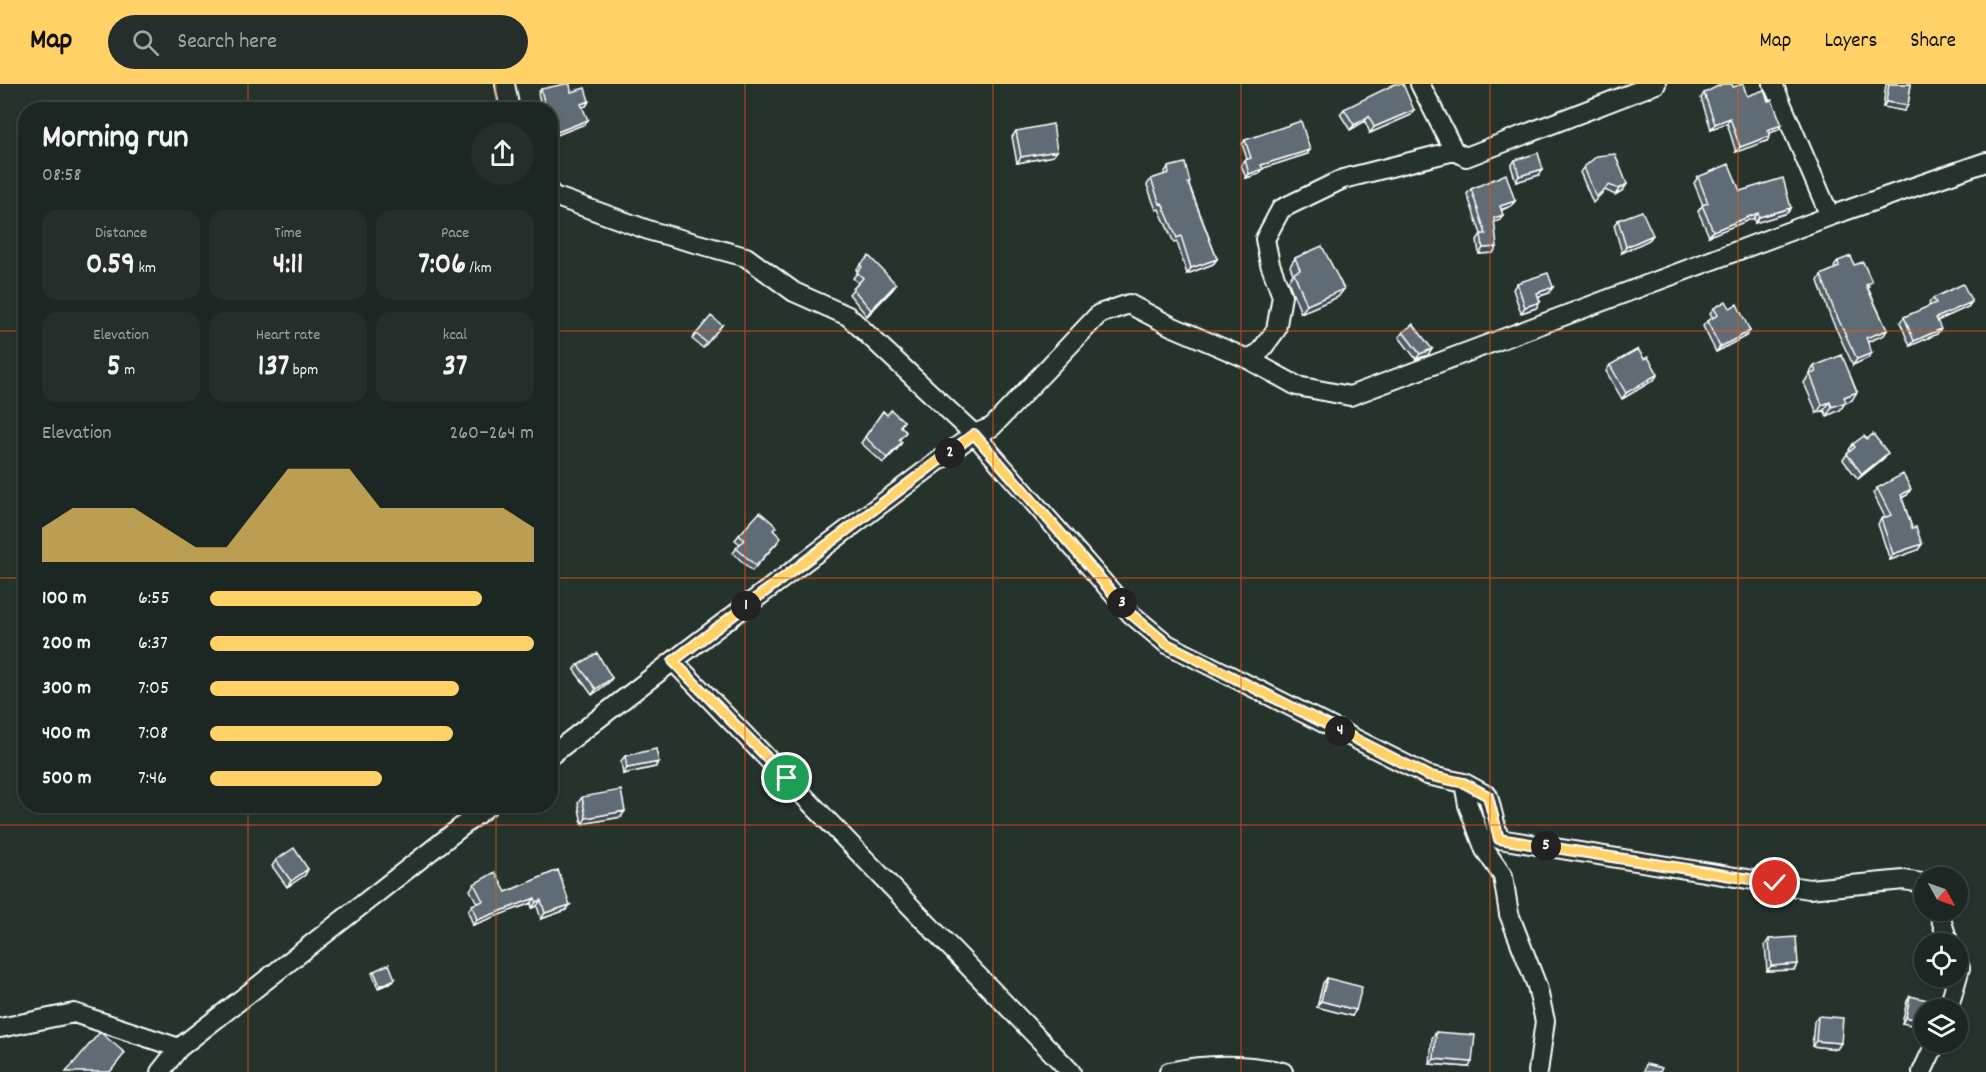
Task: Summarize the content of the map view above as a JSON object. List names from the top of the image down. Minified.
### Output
{"north":"bottom right","page":{"header":"Map","search":"Search here","nav":["Map","Layers","Share"],"heading":["Morning run","08:58"],"stats":[["Distance","0.59 km"],["Time","4:11"],["Pace","7:06 /km"],["Elevation","5 m"],["Heart rate","137 bpm"],["kcal","37"]],"chart":["Elevation","260–264 m"],"pins":["2","3","1","4","5"],"list":[{"name":"100 m","note":"6:55"},{"name":"200 m","note":"6:37"},{"name":"300 m","note":"7:05"},{"name":"400 m","note":"7:08"},{"name":"500 m","note":"7:46"}]}}
